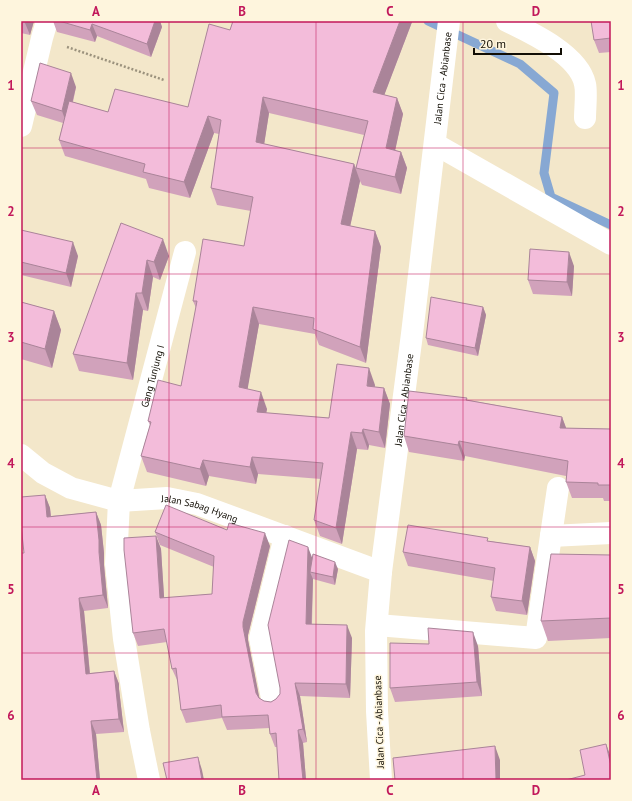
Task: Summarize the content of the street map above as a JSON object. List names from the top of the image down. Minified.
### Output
{"streets":{"street":["Jalan Cica - Abianbase","Gang Tunjung I","Jalan Sabag Hyang"]},"crossings":[["Jalan Cica - Abianbase","Jalan Sabag Hyang"],["Gang Tunjung I","Jalan Sabag Hyang"]],"scale_bar":"20 m","grid":{"columns":["A","B","C","D"],"rows":["1","2","3","4","5","6"]}}
